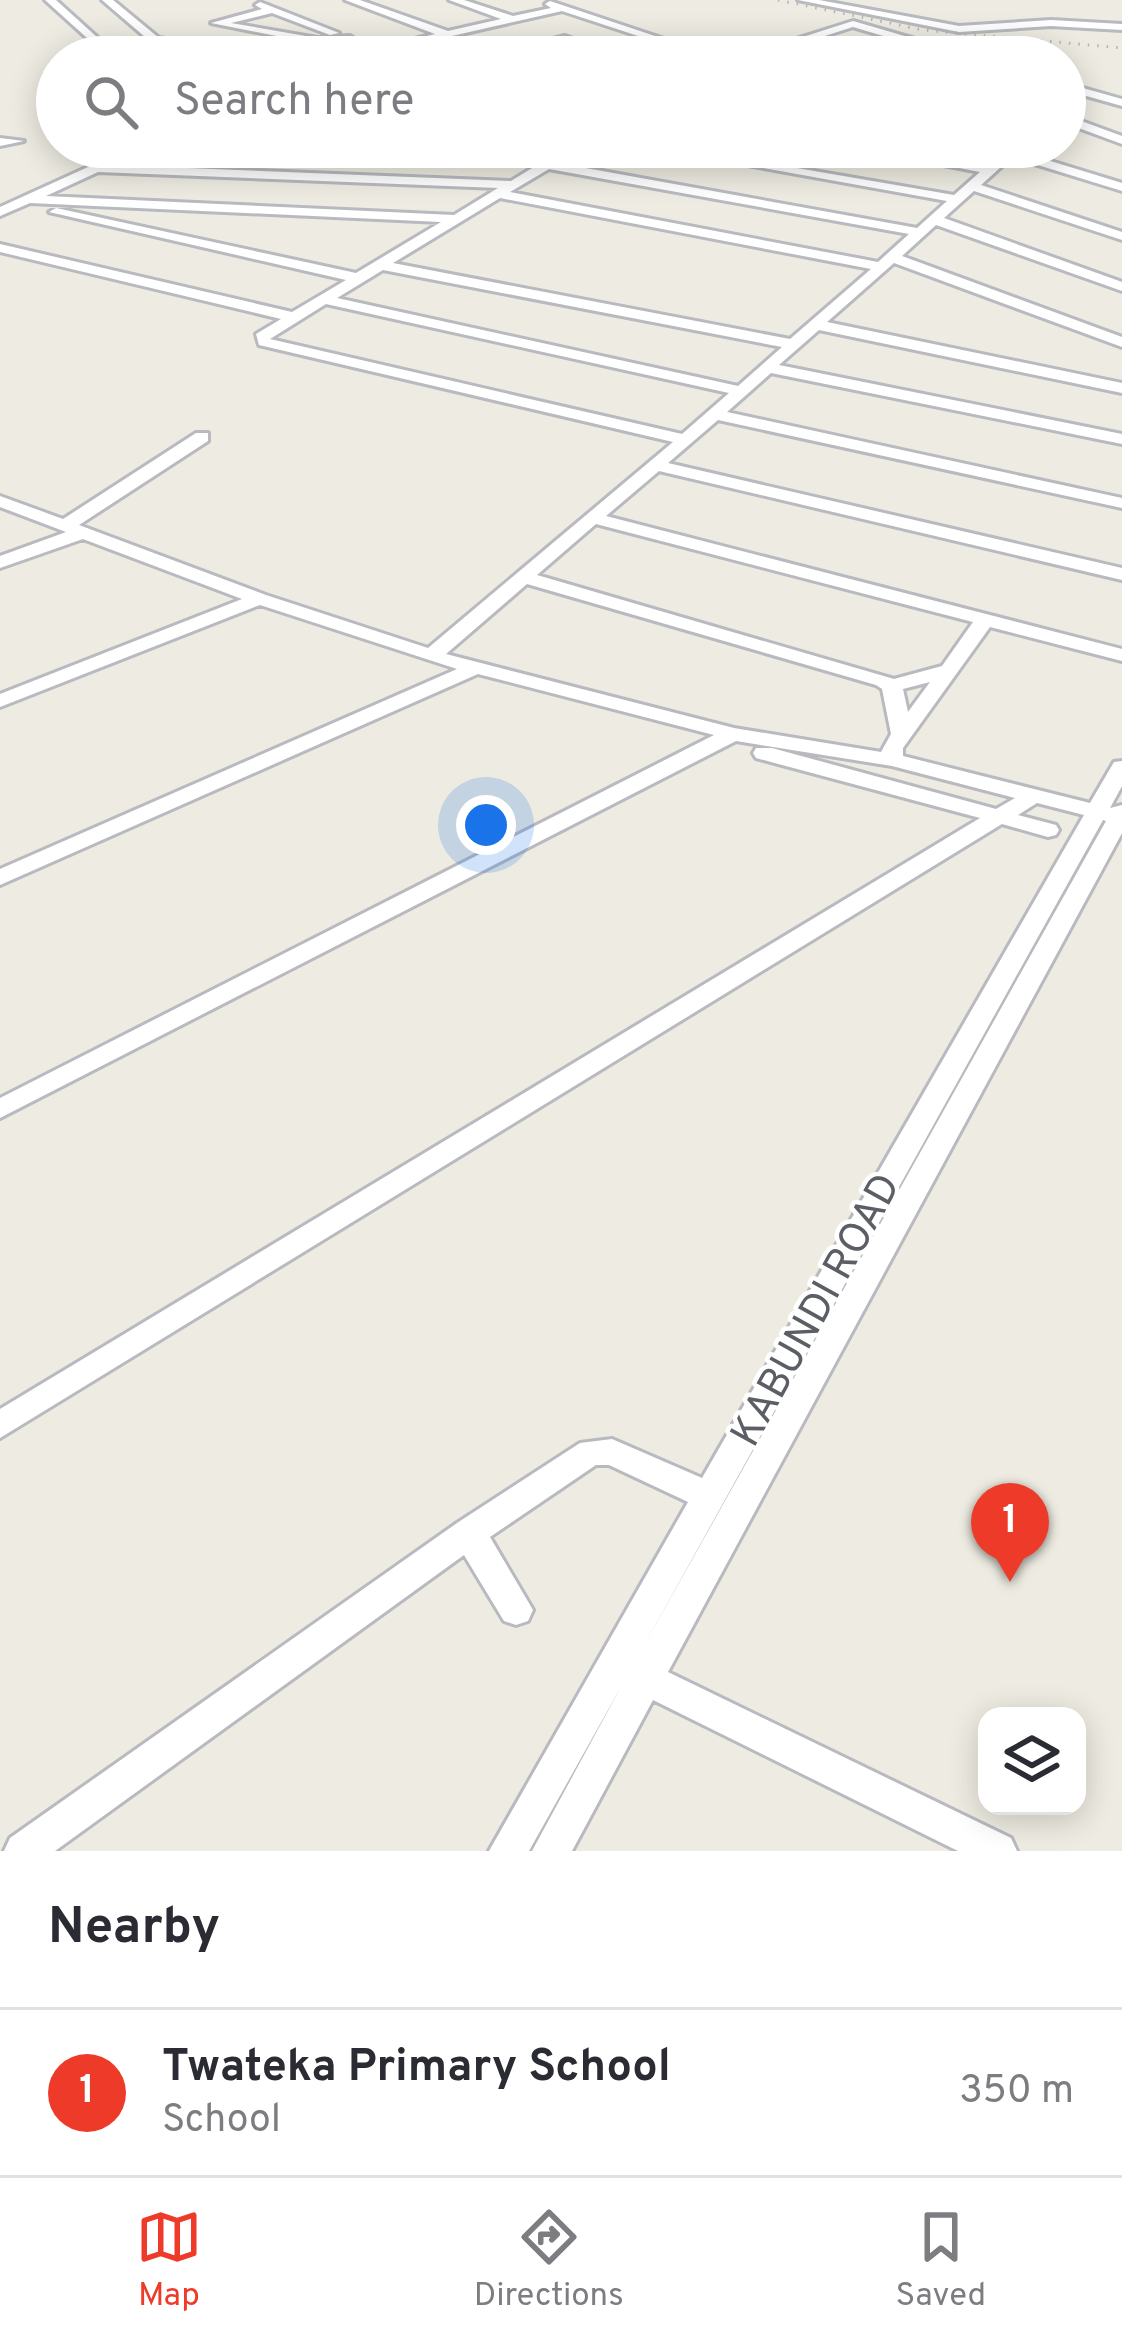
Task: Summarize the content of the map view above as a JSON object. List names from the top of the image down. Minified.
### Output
{"streets":{"street":["KABUNDI ROAD"]},"page":{"search":"Search here","pins":"1","heading":"Nearby","list":[{"mark":"1","name":"Twateka Primary School","note":"School","value":"350 m"}],"nav":["Map","Directions","Saved"]}}
